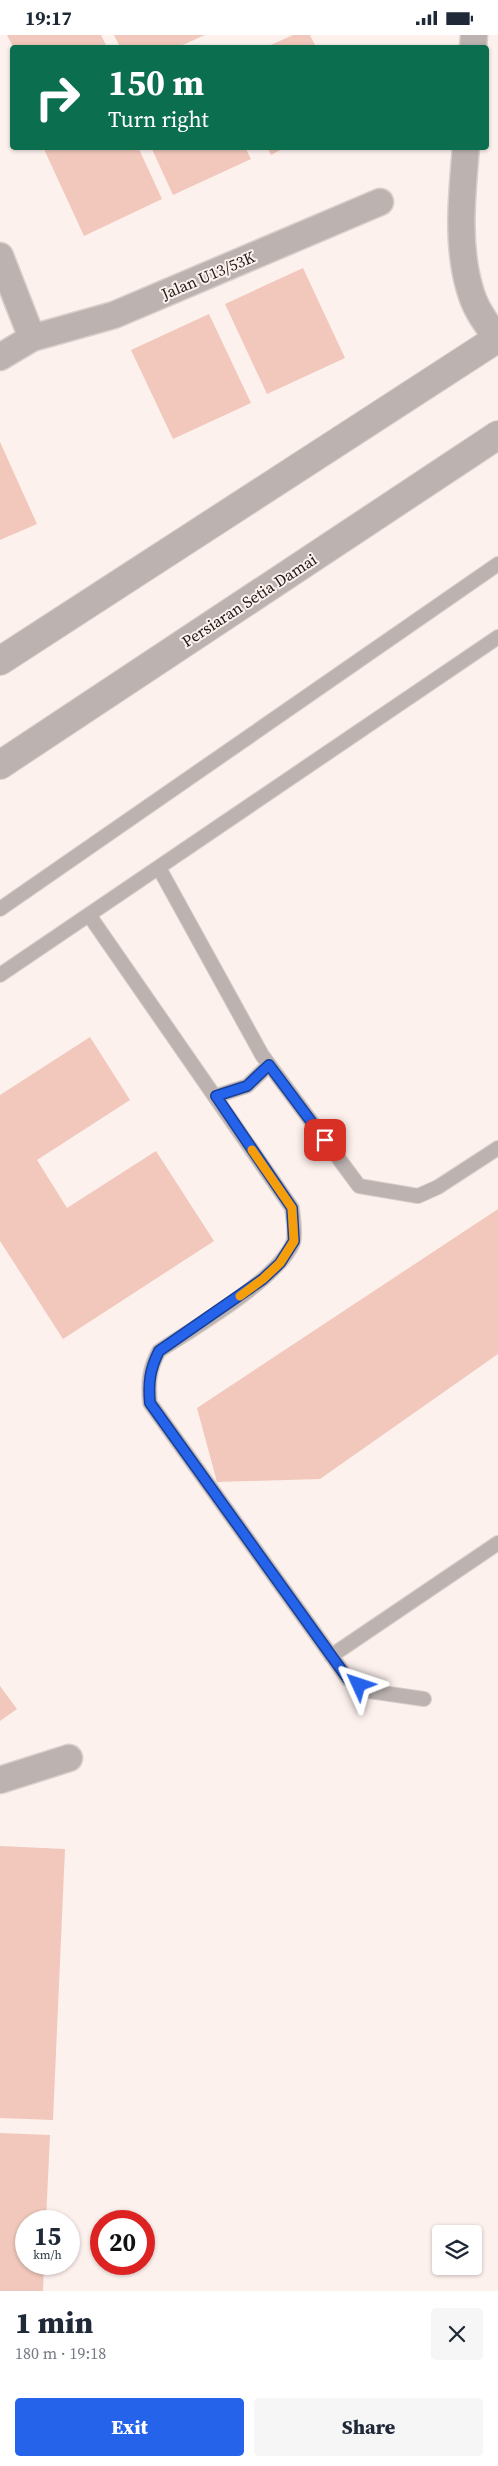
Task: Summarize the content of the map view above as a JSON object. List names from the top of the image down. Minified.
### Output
{"streets":{"street":["Jalan U13/53K","Persiaran Setia Damai"]},"page":{"status":"19:17","turn":["150 m","Turn right"],"speed":"15 km/h","limit":"20","heading":["1 min","180 m · 19:18"],"buttons":["Exit","Share"]}}
